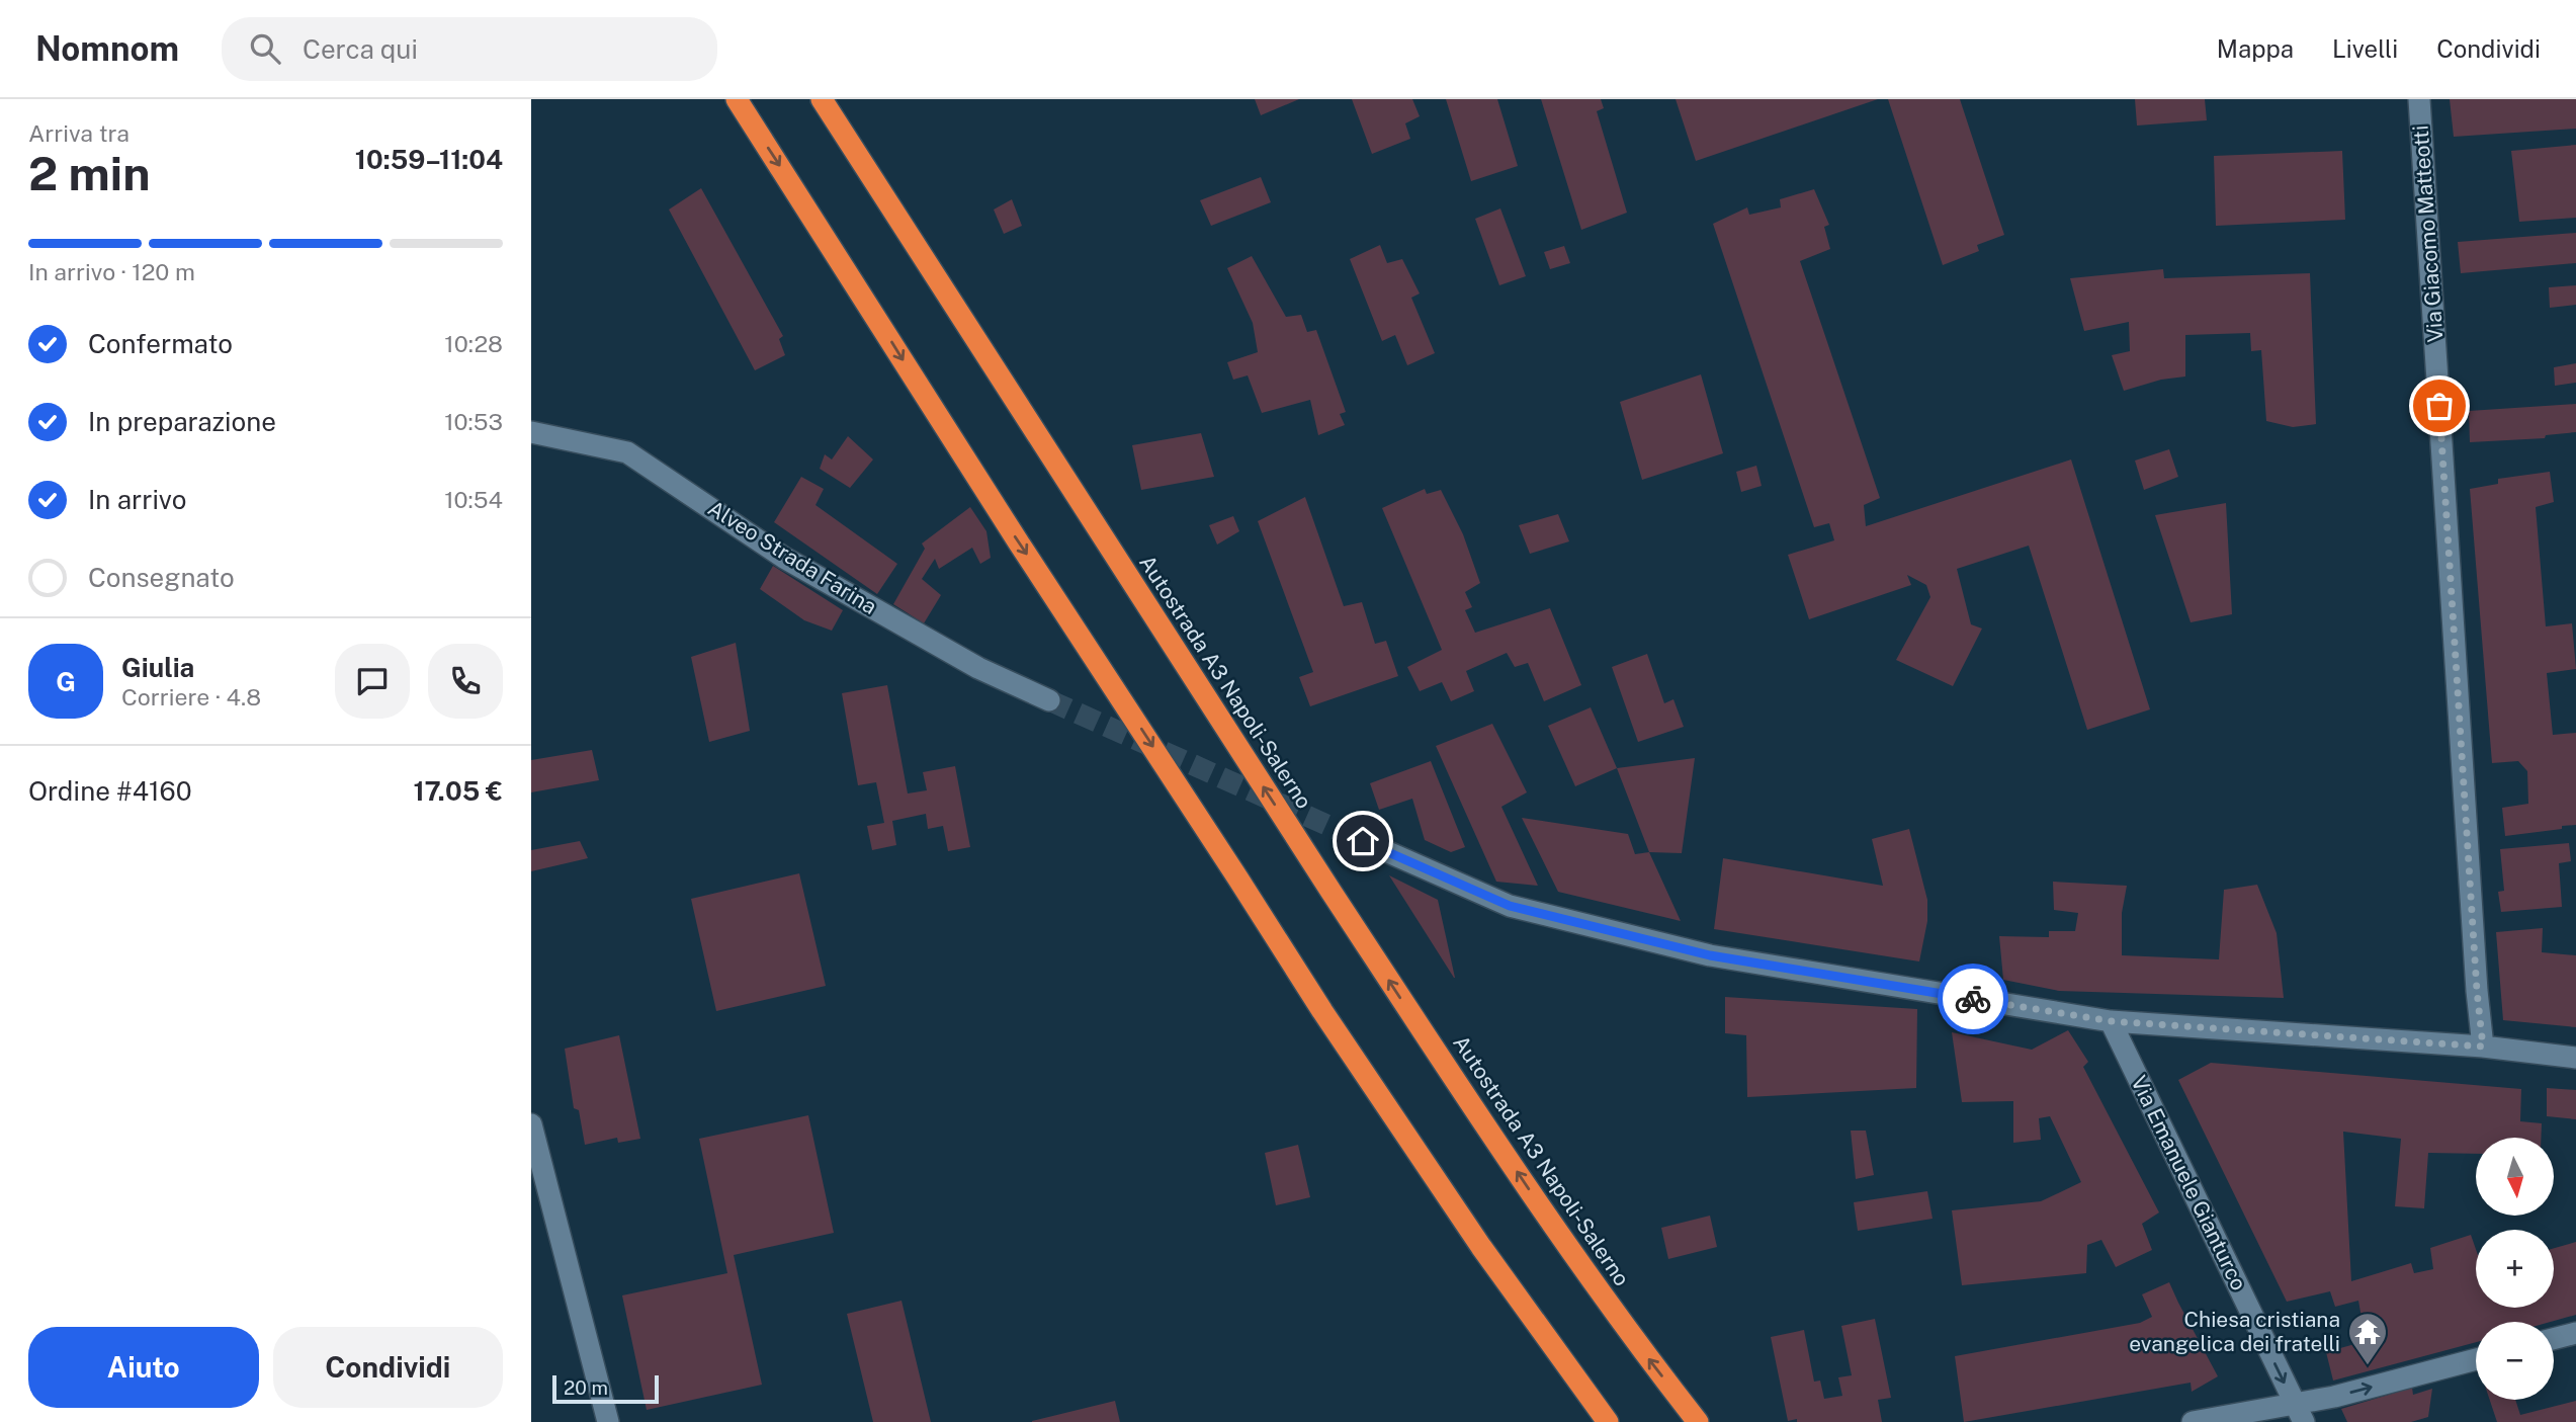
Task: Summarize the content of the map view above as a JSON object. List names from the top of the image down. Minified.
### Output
{"streets":{"highway":["Autostrada A3 Napoli-Salerno"],"street":["Via Giacomo Matteotti","Alveo Strada Farina","Via Emanuele Gianturco"]},"one_way":["Via Emanuele Gianturco"],"places":{"temple":["Chiesa cristiana evangelica dei fratelli"]},"scale_bar":"20 m","north":"bottom","page":{"header":"Nomnom","search":"Cerca qui","nav":["Mappa","Livelli","Condividi"],"heading":["2 min","Arriva tra","10:59–11:04"],"panel":["Giulia","Corriere · 4.8","Ordine #4160","17.05 €"],"bar":"In arrivo · 120 m","list":[["Confermato","10:28"],["In preparazione","10:53"],["In arrivo","10:54"],"Consegnato"],"round":"G","map_buttons":["+","−"],"buttons":["Aiuto","Condividi"],"scale":"20 m"}}
